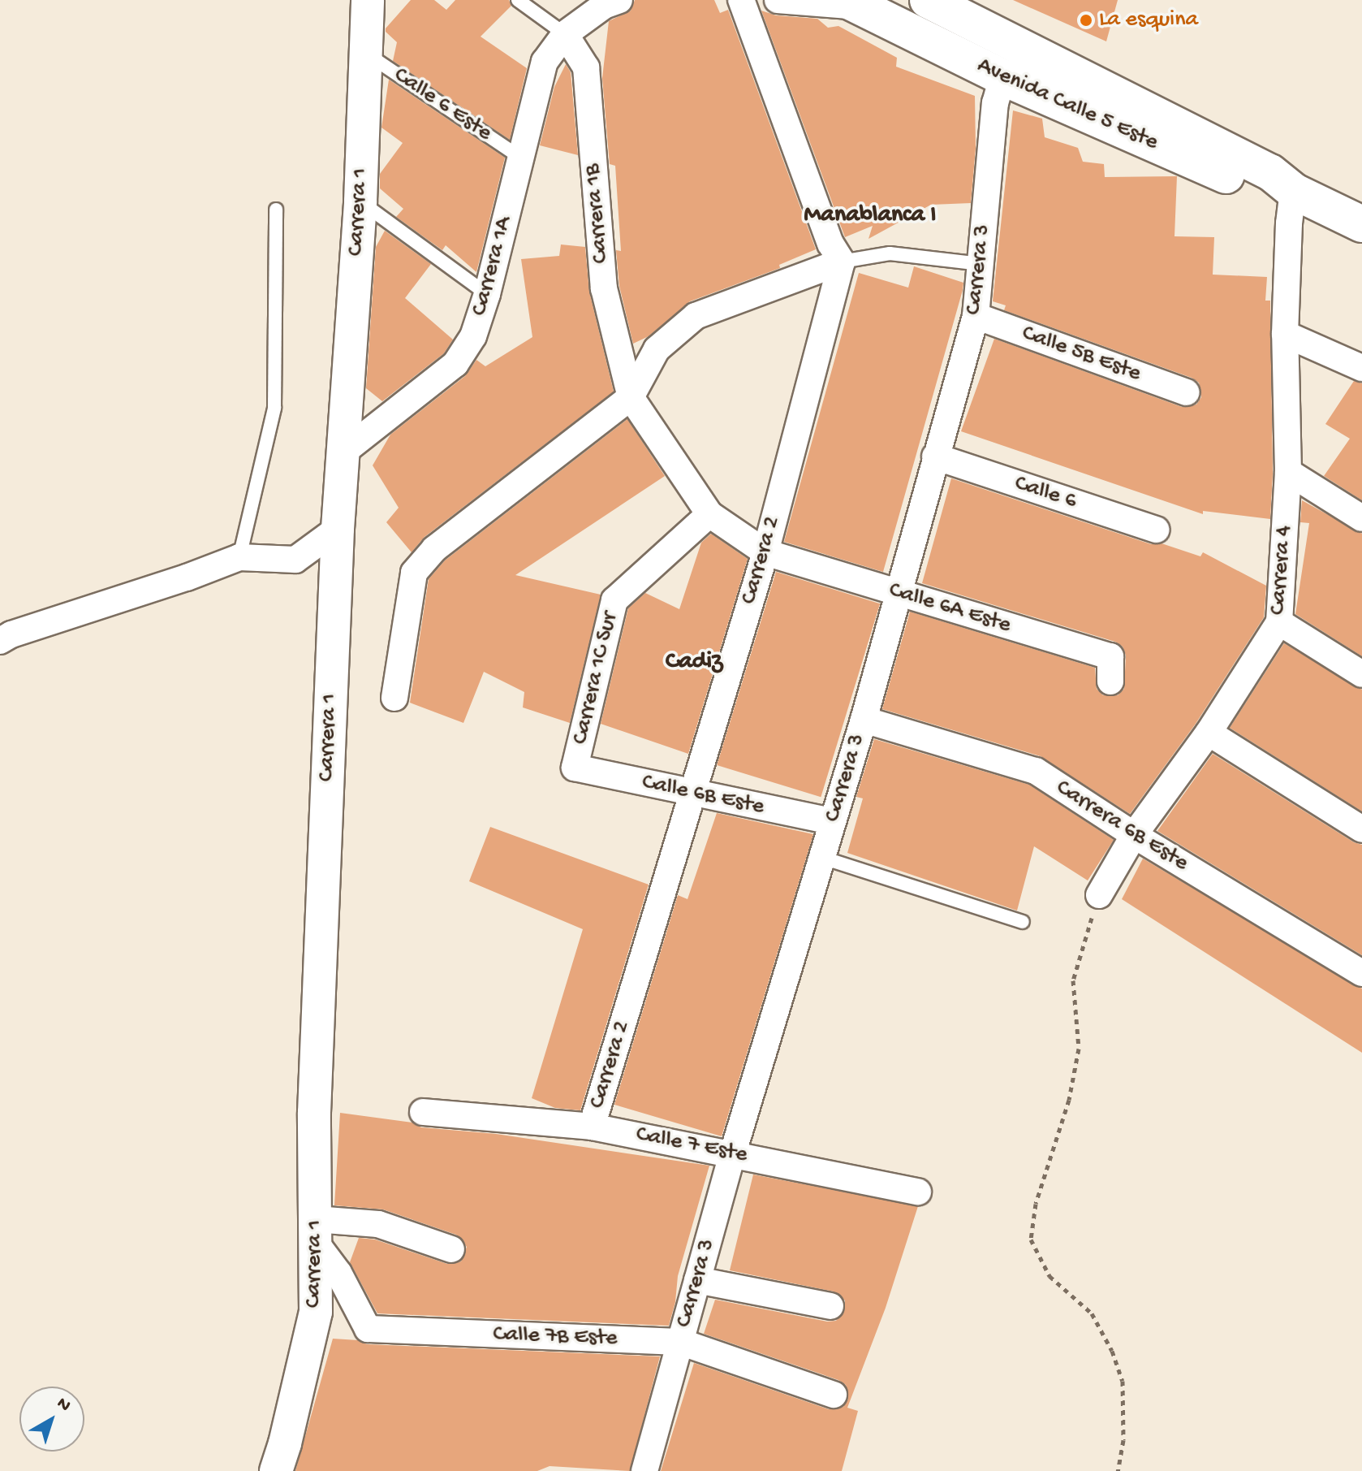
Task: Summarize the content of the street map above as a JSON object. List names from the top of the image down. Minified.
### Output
{"streets":{"main road":["Avenida Calle 5 Este"],"street":["Carrera 1","Carrera 1B","Carrera 1A","Carrera 3","Calle 5B Este","Calle 6","Carrera 2","Carrera 4","Calle 6A Este","Carrera 1C Sur","Calle 6B Este","Carrera 6B Este","Calle 7 Este","Calle 7B Este"],"lane":["Calle 6 Este"]},"crossings":[["Calle 6 Este","Carrera 1"],["Calle 6 Este","Carrera 1A"],["Avenida Calle 5 Este","Carrera 3"],["Avenida Calle 5 Este","Carrera 4"],["Carrera 1","Carrera 1A"],["Carrera 1","Calle 7B Este"],["Carrera 1B","Carrera 1A"],["Carrera 1B","Carrera 2"],["Carrera 1B","Calle 6A Este"],["Carrera 1B","Carrera 1C Sur"],["Carrera 3","Calle 5B Este"],["Carrera 3","Calle 6"],["Carrera 3","Calle 6A Este"],["Carrera 3","Calle 6B Este"],["Carrera 3","Carrera 6B Este"],["Carrera 3","Calle 7 Este"],["Carrera 3","Calle 7B Este"],["Carrera 2","Calle 6A Este"],["Carrera 2","Calle 6B Este"],["Carrera 2","Calle 7 Este"],["Carrera 4","Carrera 6B Este"],["Carrera 1C Sur","Calle 6B Este"]],"districts":["Manablanca I","Cadiz"],"places":["La esquina"],"north":"top right"}
